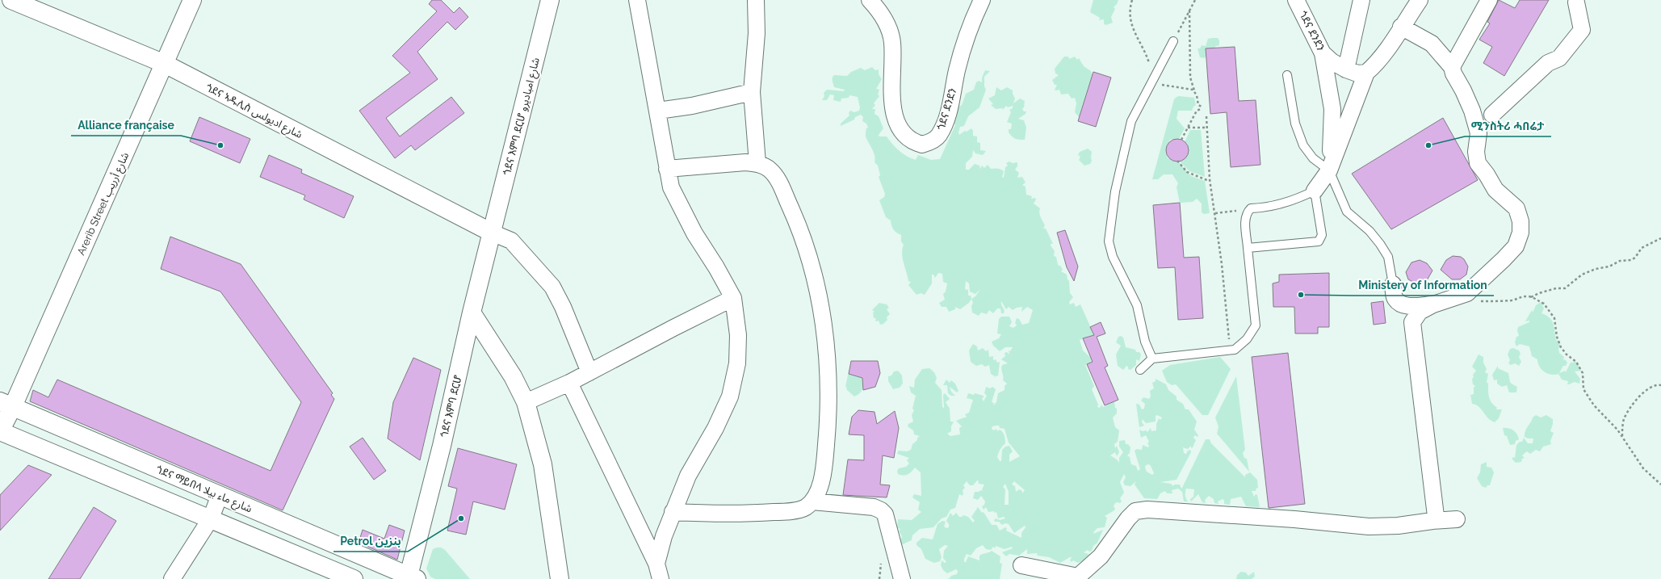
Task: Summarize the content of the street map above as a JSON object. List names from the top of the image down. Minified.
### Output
{"streets":{"main road":["ጎደና ኣዱሊስ شارع اديولس","ጎደና እምባ ደርሆ شارع امباديرو","Arerib Street شارع أرريب","ጎደና እምባ ደርሆ","ጎደና ማይበላ شارع ماء بيلا"],"street":["ጎደና ደንደን"]},"crossings":[["ጎደና ኣዱሊስ شارع اديولس","ጎደና እምባ ደርሆ شارع امباديرو"],["ጎደና ኣዱሊስ شارع اديولس","Arerib Street شارع أرريب"],["ጎደና ኣዱሊስ شارع اديولس","ጎደና እምባ ደርሆ"],["ጎደና እምባ ደርሆ شارع امباديرو","ጎደና እምባ ደርሆ"],["Arerib Street شارع أرريب","ጎደና ማይበላ شارع ماء بيلا"],["ጎደና እምባ ደርሆ","ጎደና ማይበላ شارع ماء بيلا"]],"places":["Alliance française","ሚንስትሪ ሓበሬታ","Ministery of Information","Petrol بنزين"]}
